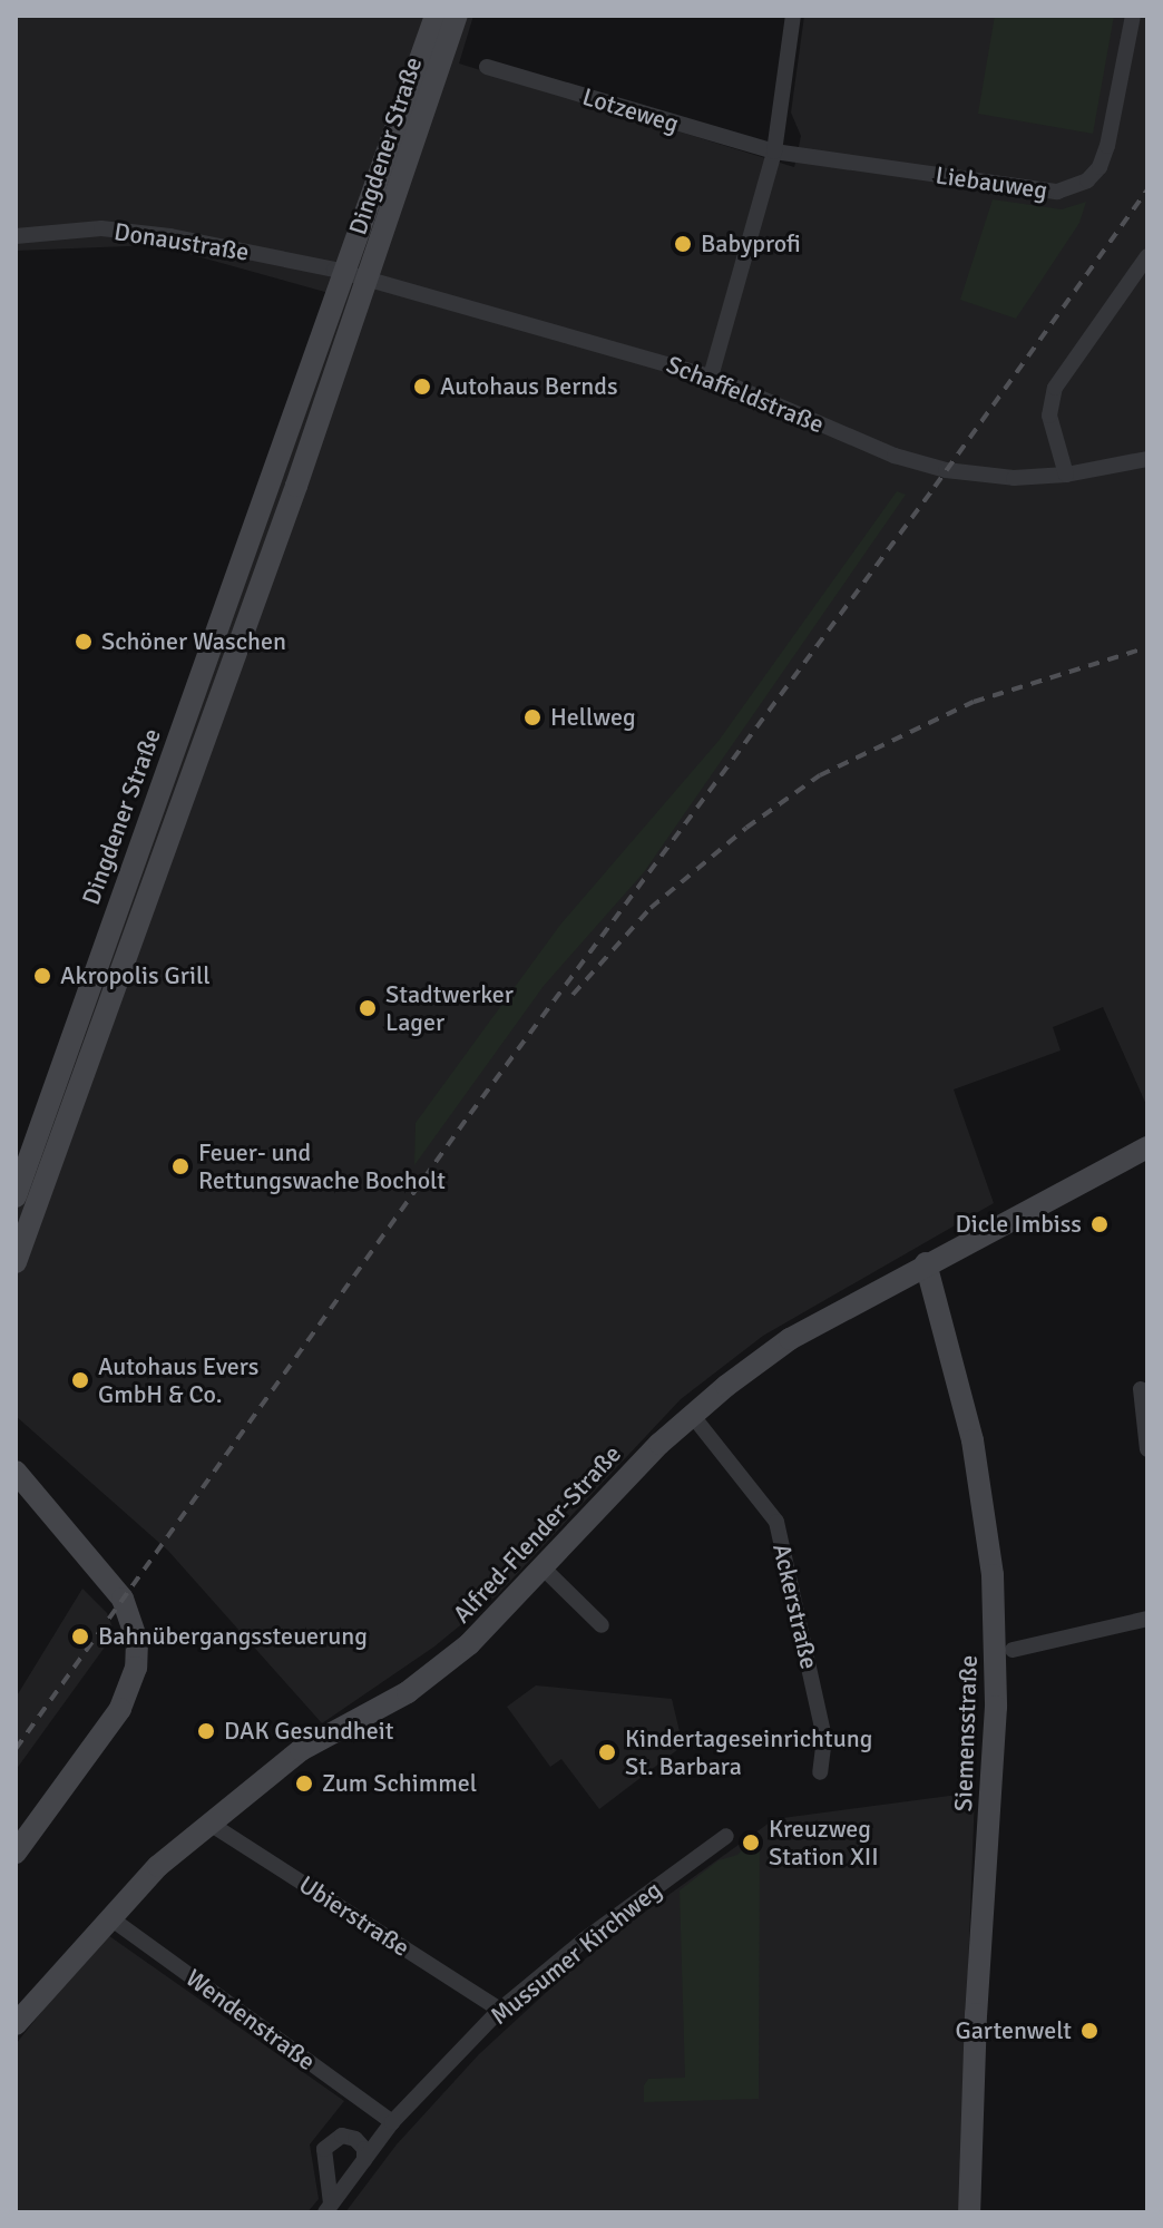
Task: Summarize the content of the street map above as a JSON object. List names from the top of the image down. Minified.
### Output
{"streets":{"main road":["Dingdener Straße","Alfred-Flender-Straße","Siemensstraße"],"street":["Lotzeweg","Liebauweg","Donaustraße","Schaffeldstraße","Ackerstraße","Ubierstraße","Mussumer Kirchweg","Wendenstraße"]},"crossings":[["Lotzeweg","Liebauweg"],["Dingdener Straße","Donaustraße"],["Dingdener Straße","Schaffeldstraße"],["Donaustraße","Schaffeldstraße"],["Alfred-Flender-Straße","Ackerstraße"],["Alfred-Flender-Straße","Siemensstraße"],["Alfred-Flender-Straße","Ubierstraße"],["Alfred-Flender-Straße","Wendenstraße"],["Ubierstraße","Mussumer Kirchweg"],["Mussumer Kirchweg","Wendenstraße"]],"places":["Babyprofi","Autohaus Bernds","Schöner Waschen","Hellweg","Akropolis Grill","Stadtwerker Lager","Feuer- und Rettungswache Bocholt","Dicle Imbiss","Autohaus Evers GmbH & Co.","Bahnübergangssteuerung","DAK Gesundheit","Kindertageseinrichtung St. Barbara","Zum Schimmel","Kreuzweg Station XII","Gartenwelt"]}
